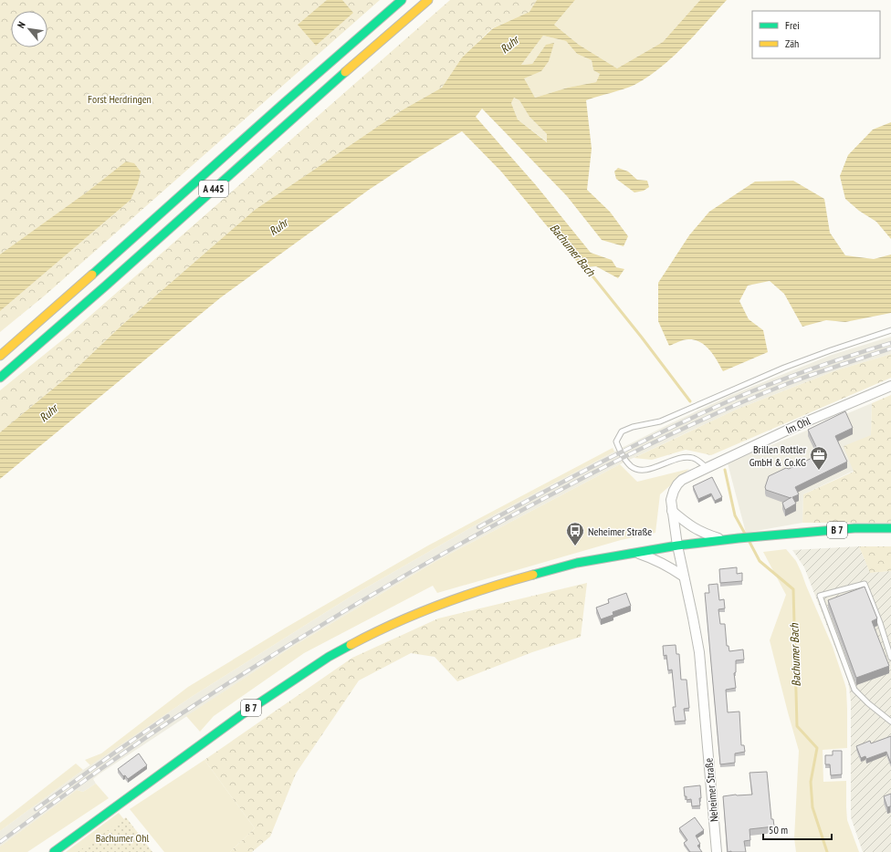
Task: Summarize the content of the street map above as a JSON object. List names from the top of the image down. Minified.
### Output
{"streets":{"main road":["A 445","B 7"],"street":["Im Ohl","Neheimer Straße"]},"crossings":[["Im Ohl","Neheimer Straße"],["B 7","Neheimer Straße"]],"water":["Ruhr","Bachumer Bach"],"parks":["Forst Herdringen","Bachumer Ohl"],"places":{"office":["Brillen Rottler GmbH & Co.KG"],"bus stop":["Neheimer Straße"]},"legend":["Frei","Zäh"],"scale_bar":"50 m","north":"top left"}
